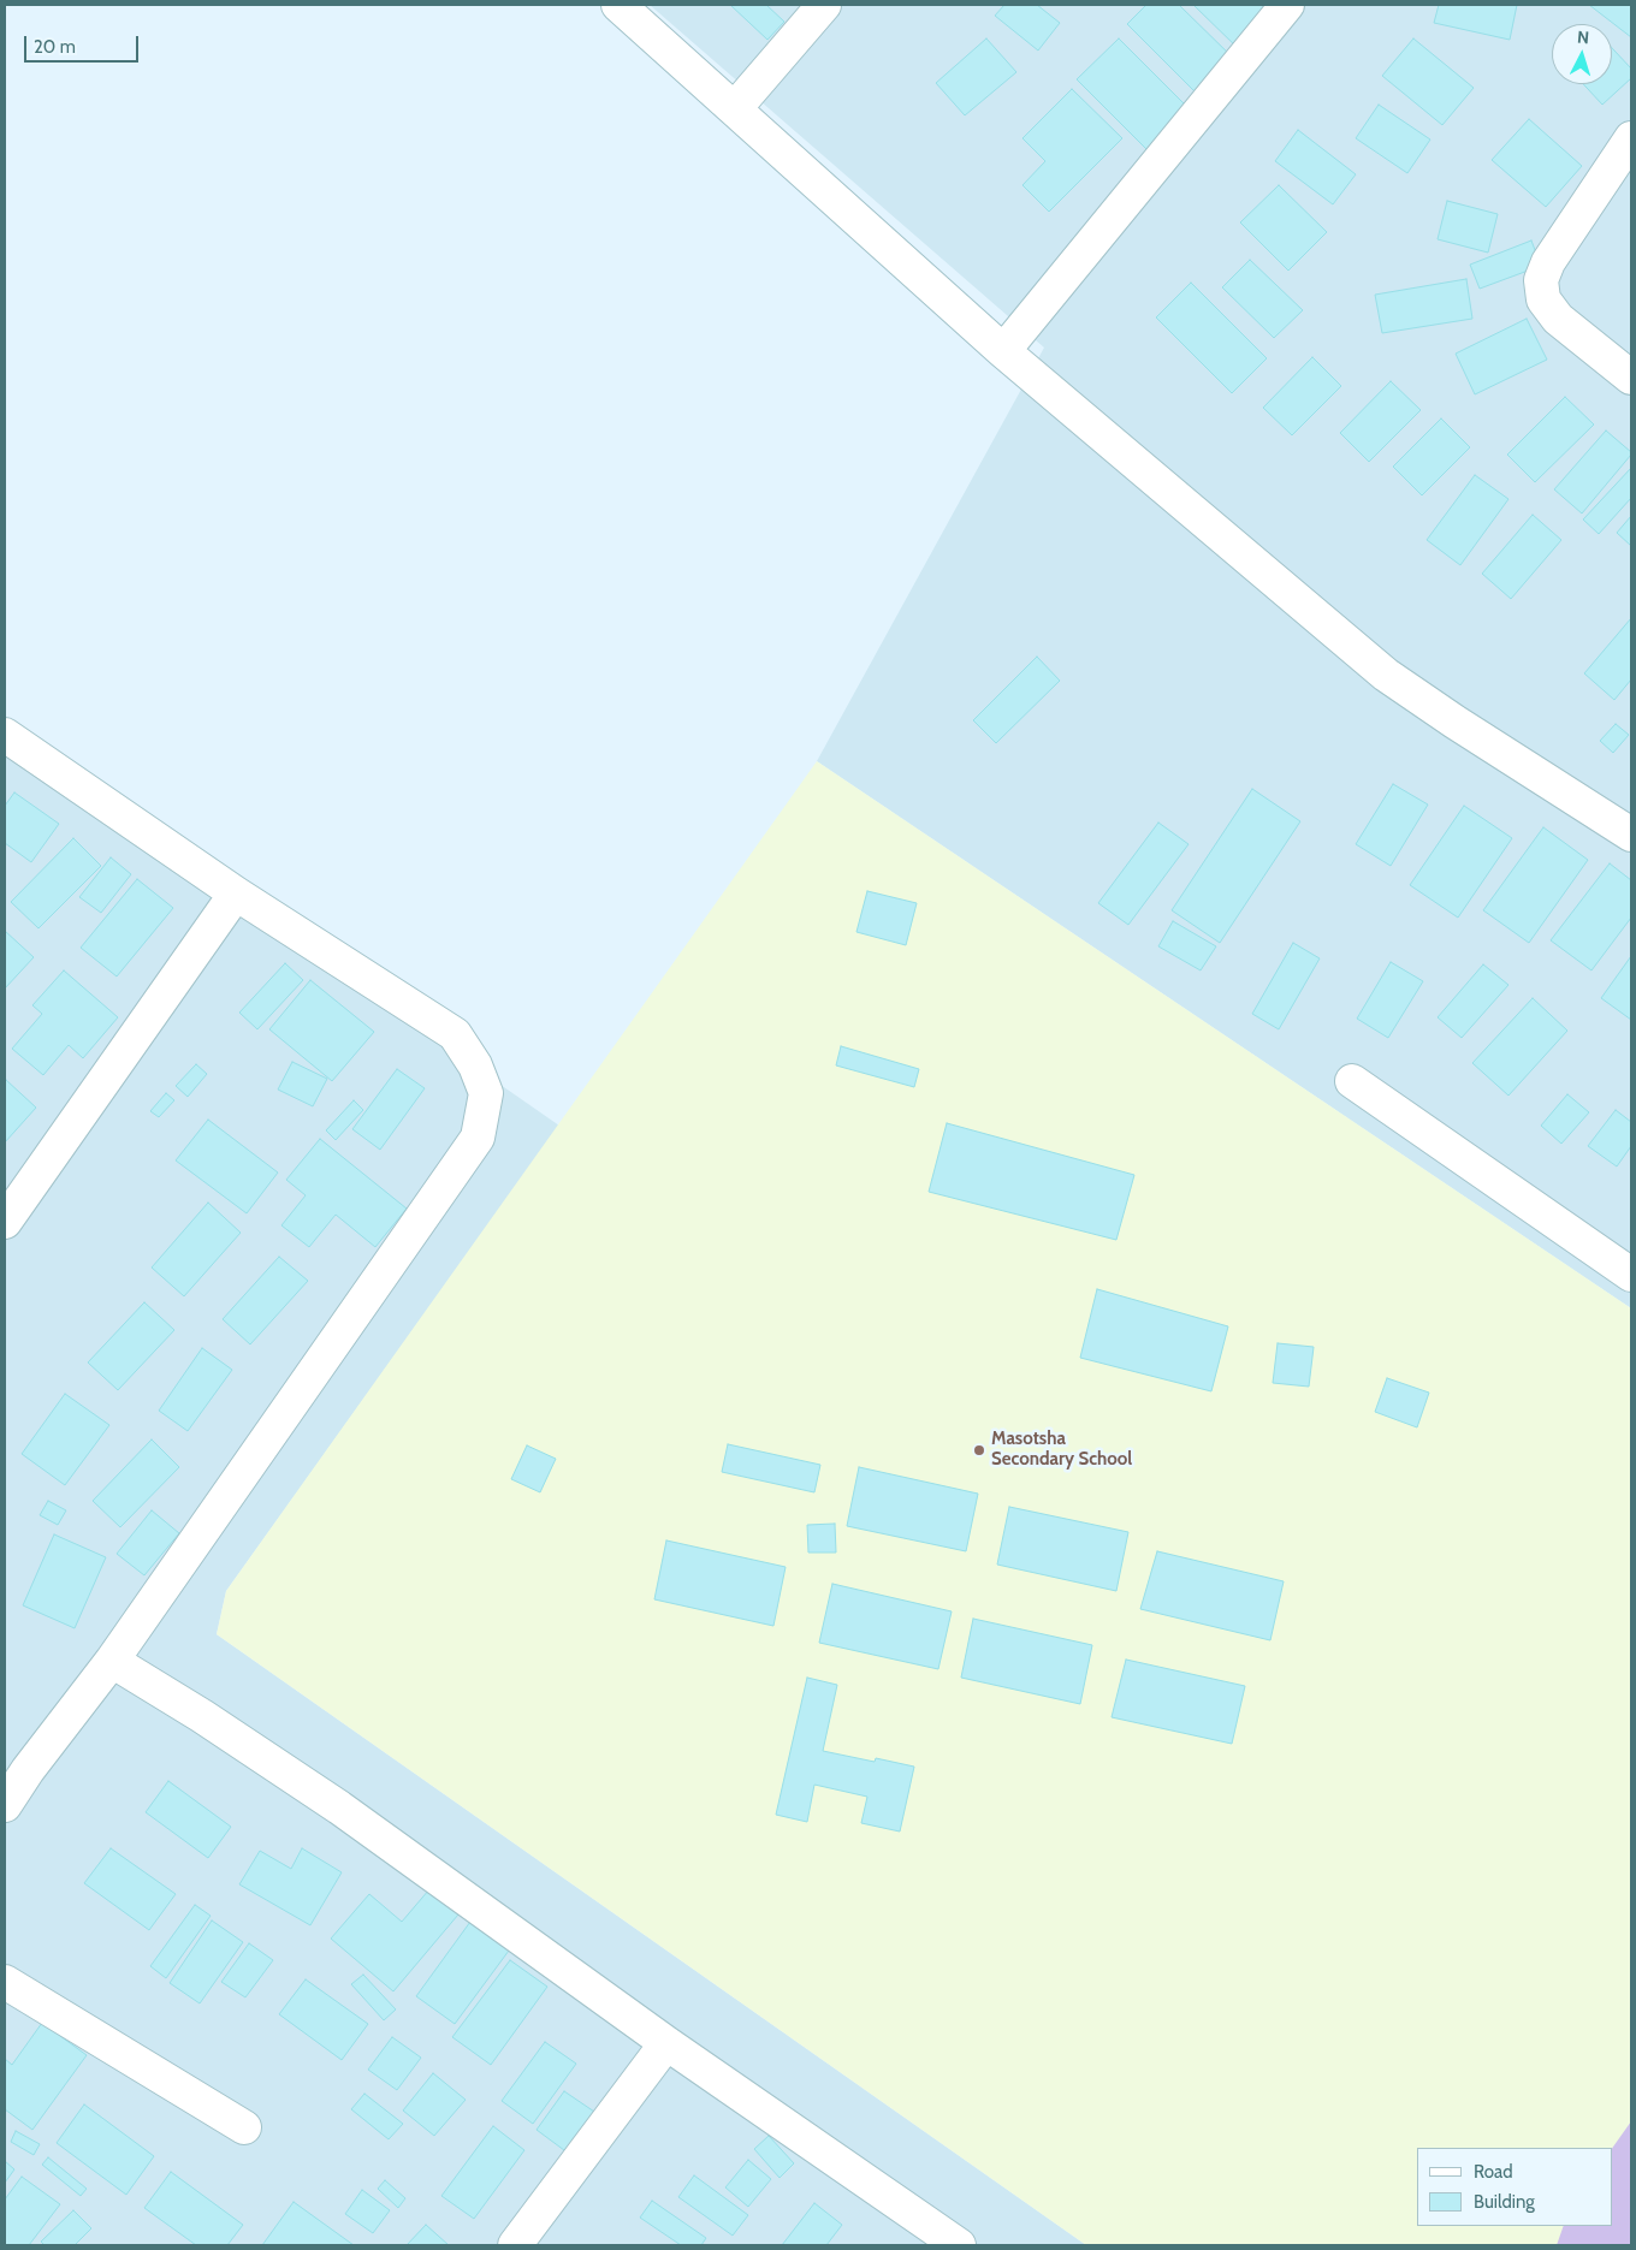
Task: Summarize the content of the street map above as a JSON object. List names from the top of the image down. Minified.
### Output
{"places":["Masotsha Secondary School"],"legend":["Road","Building"],"scale_bar":"20 m","north":"top"}
